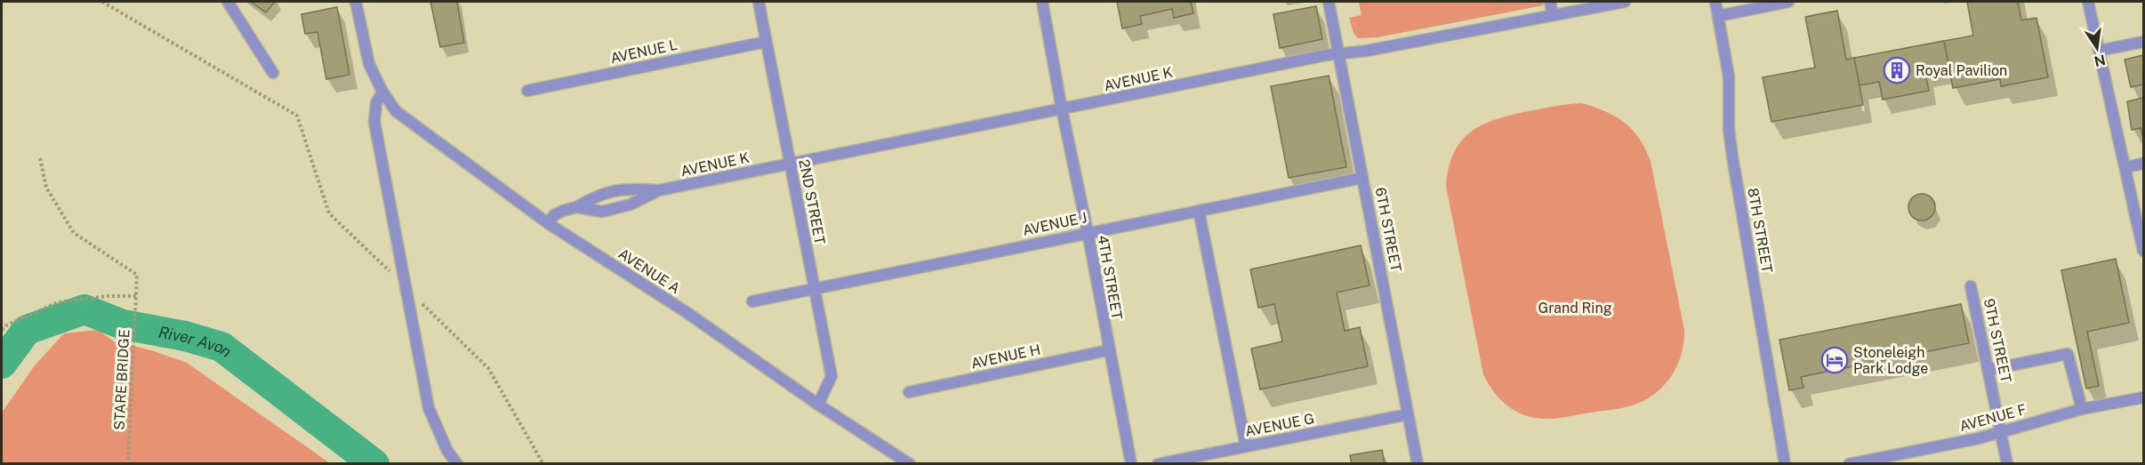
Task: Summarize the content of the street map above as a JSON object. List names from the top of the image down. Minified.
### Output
{"streets":{"lane":["AVENUE L","AVENUE K","2ND STREET","AVENUE J","6TH STREET","8TH STREET","AVENUE A","4TH STREET","9TH STREET","AVENUE H","AVENUE F","AVENUE G"],"path":["STARE BRIDGE"]},"crossings":[["AVENUE L","2ND STREET"],["AVENUE K","2ND STREET"],["AVENUE K","6TH STREET"],["AVENUE K","AVENUE A"],["AVENUE K","4TH STREET"],["2ND STREET","AVENUE J"],["2ND STREET","AVENUE A"],["AVENUE J","6TH STREET"],["AVENUE J","4TH STREET"],["6TH STREET","AVENUE G"],["4TH STREET","AVENUE H"],["9TH STREET","AVENUE F"]],"water":["River Avon"],"parks":["Grand Ring"],"places":{"building":["Royal Pavilion"],"hotel":["Stoneleigh Park Lodge"]},"north":"bottom"}
